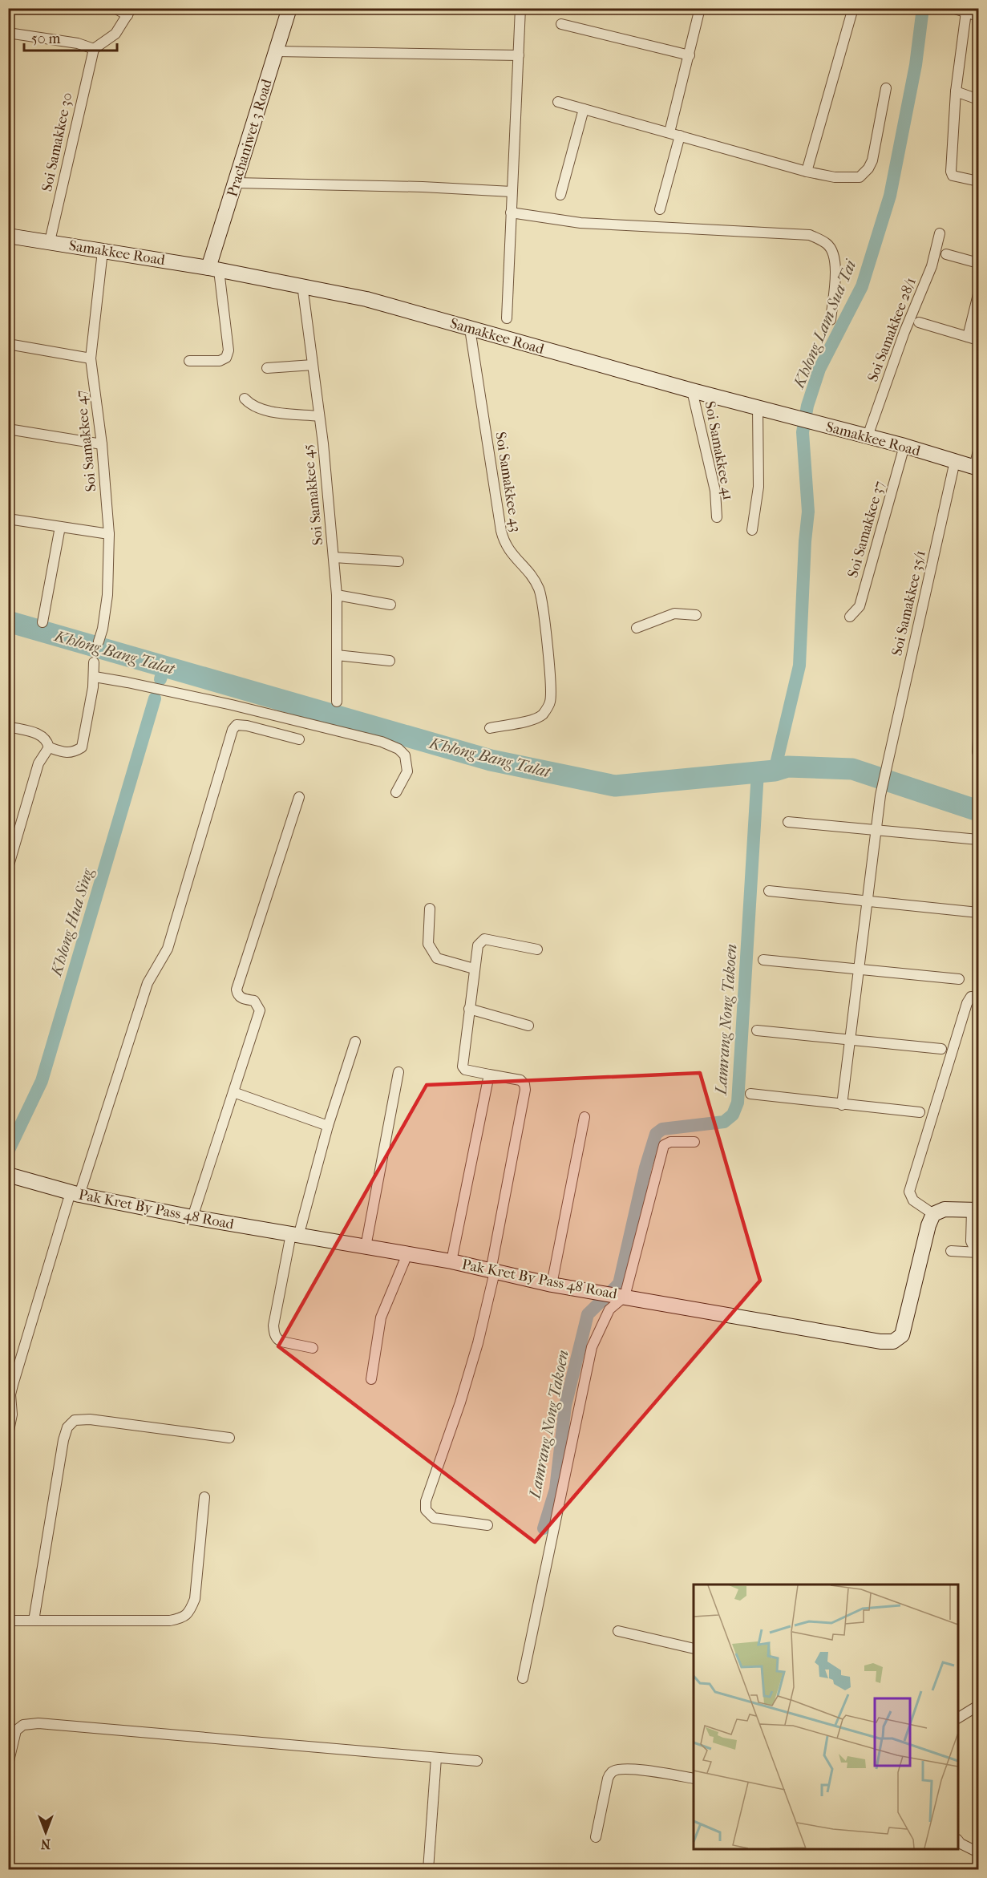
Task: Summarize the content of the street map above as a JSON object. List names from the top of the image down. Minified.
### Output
{"streets":{"street":["Prachaniwet 3 Road","Soi Samakkee 30","Samakkee Road","Soi Samakkee 28/1","Soi Samakkee 47","Soi Samakkee 41","Soi Samakkee 43","Soi Samakkee 45","Soi Samakkee 37","Soi Samakkee 35/1","Pak Kret By Pass 48 Road"]},"crossings":[["Prachaniwet 3 Road","Samakkee Road"],["Soi Samakkee 30","Samakkee Road"],["Samakkee Road","Soi Samakkee 28/1"],["Samakkee Road","Soi Samakkee 47"],["Samakkee Road","Soi Samakkee 41"],["Samakkee Road","Soi Samakkee 43"],["Samakkee Road","Soi Samakkee 45"],["Samakkee Road","Soi Samakkee 37"],["Samakkee Road","Soi Samakkee 35/1"]],"water":["Khlong Lam Sua Tai","Khlong Bang Talat","Khlong Hua Sing","Lamrang Nong Takoen"],"scale_bar":"50 m","north":"bottom"}
